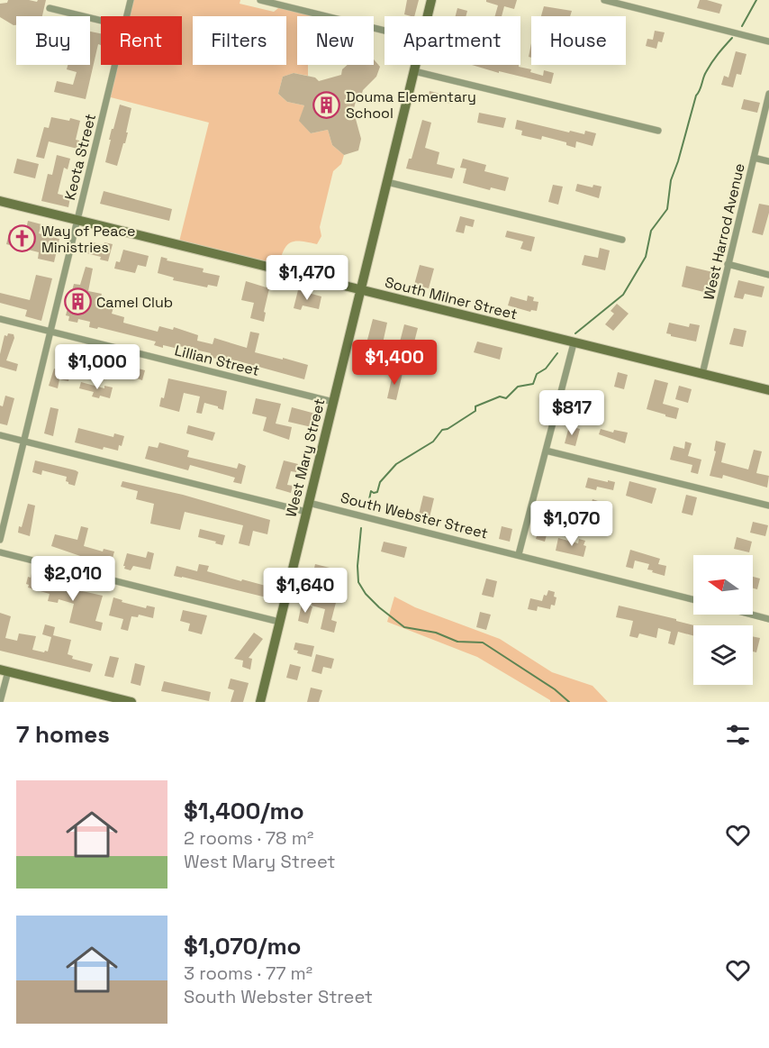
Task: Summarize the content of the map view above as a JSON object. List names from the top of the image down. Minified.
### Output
{"streets":{"main road":["South Milner Street","West Mary Street"],"street":["Keota Street","West Harrod Avenue","Lillian Street","South Webster Street"]},"crossings":[["Keota Street","South Milner Street"],["Keota Street","Lillian Street"],["Keota Street","South Webster Street"],["West Harrod Avenue","South Milner Street"],["South Milner Street","West Mary Street"],["Lillian Street","West Mary Street"],["West Mary Street","South Webster Street"]],"places":{"building":["Douma Elementary School","Camel Club"],"church":["Way of Peace Ministries"]},"north":"left","page":{"chip":["Buy","Rent","Filters","New","Apartment","House"],"price":["$1,470","$1,400","$1,000","$817","$1,070","$2,010","$1,640"],"heading":"7 homes","list":[{"name":"$1,400/mo","note":"2 rooms · 78 m² · West Mary Street"},{"name":"$1,070/mo","note":"3 rooms · 77 m² · South Webster Street"}]}}
